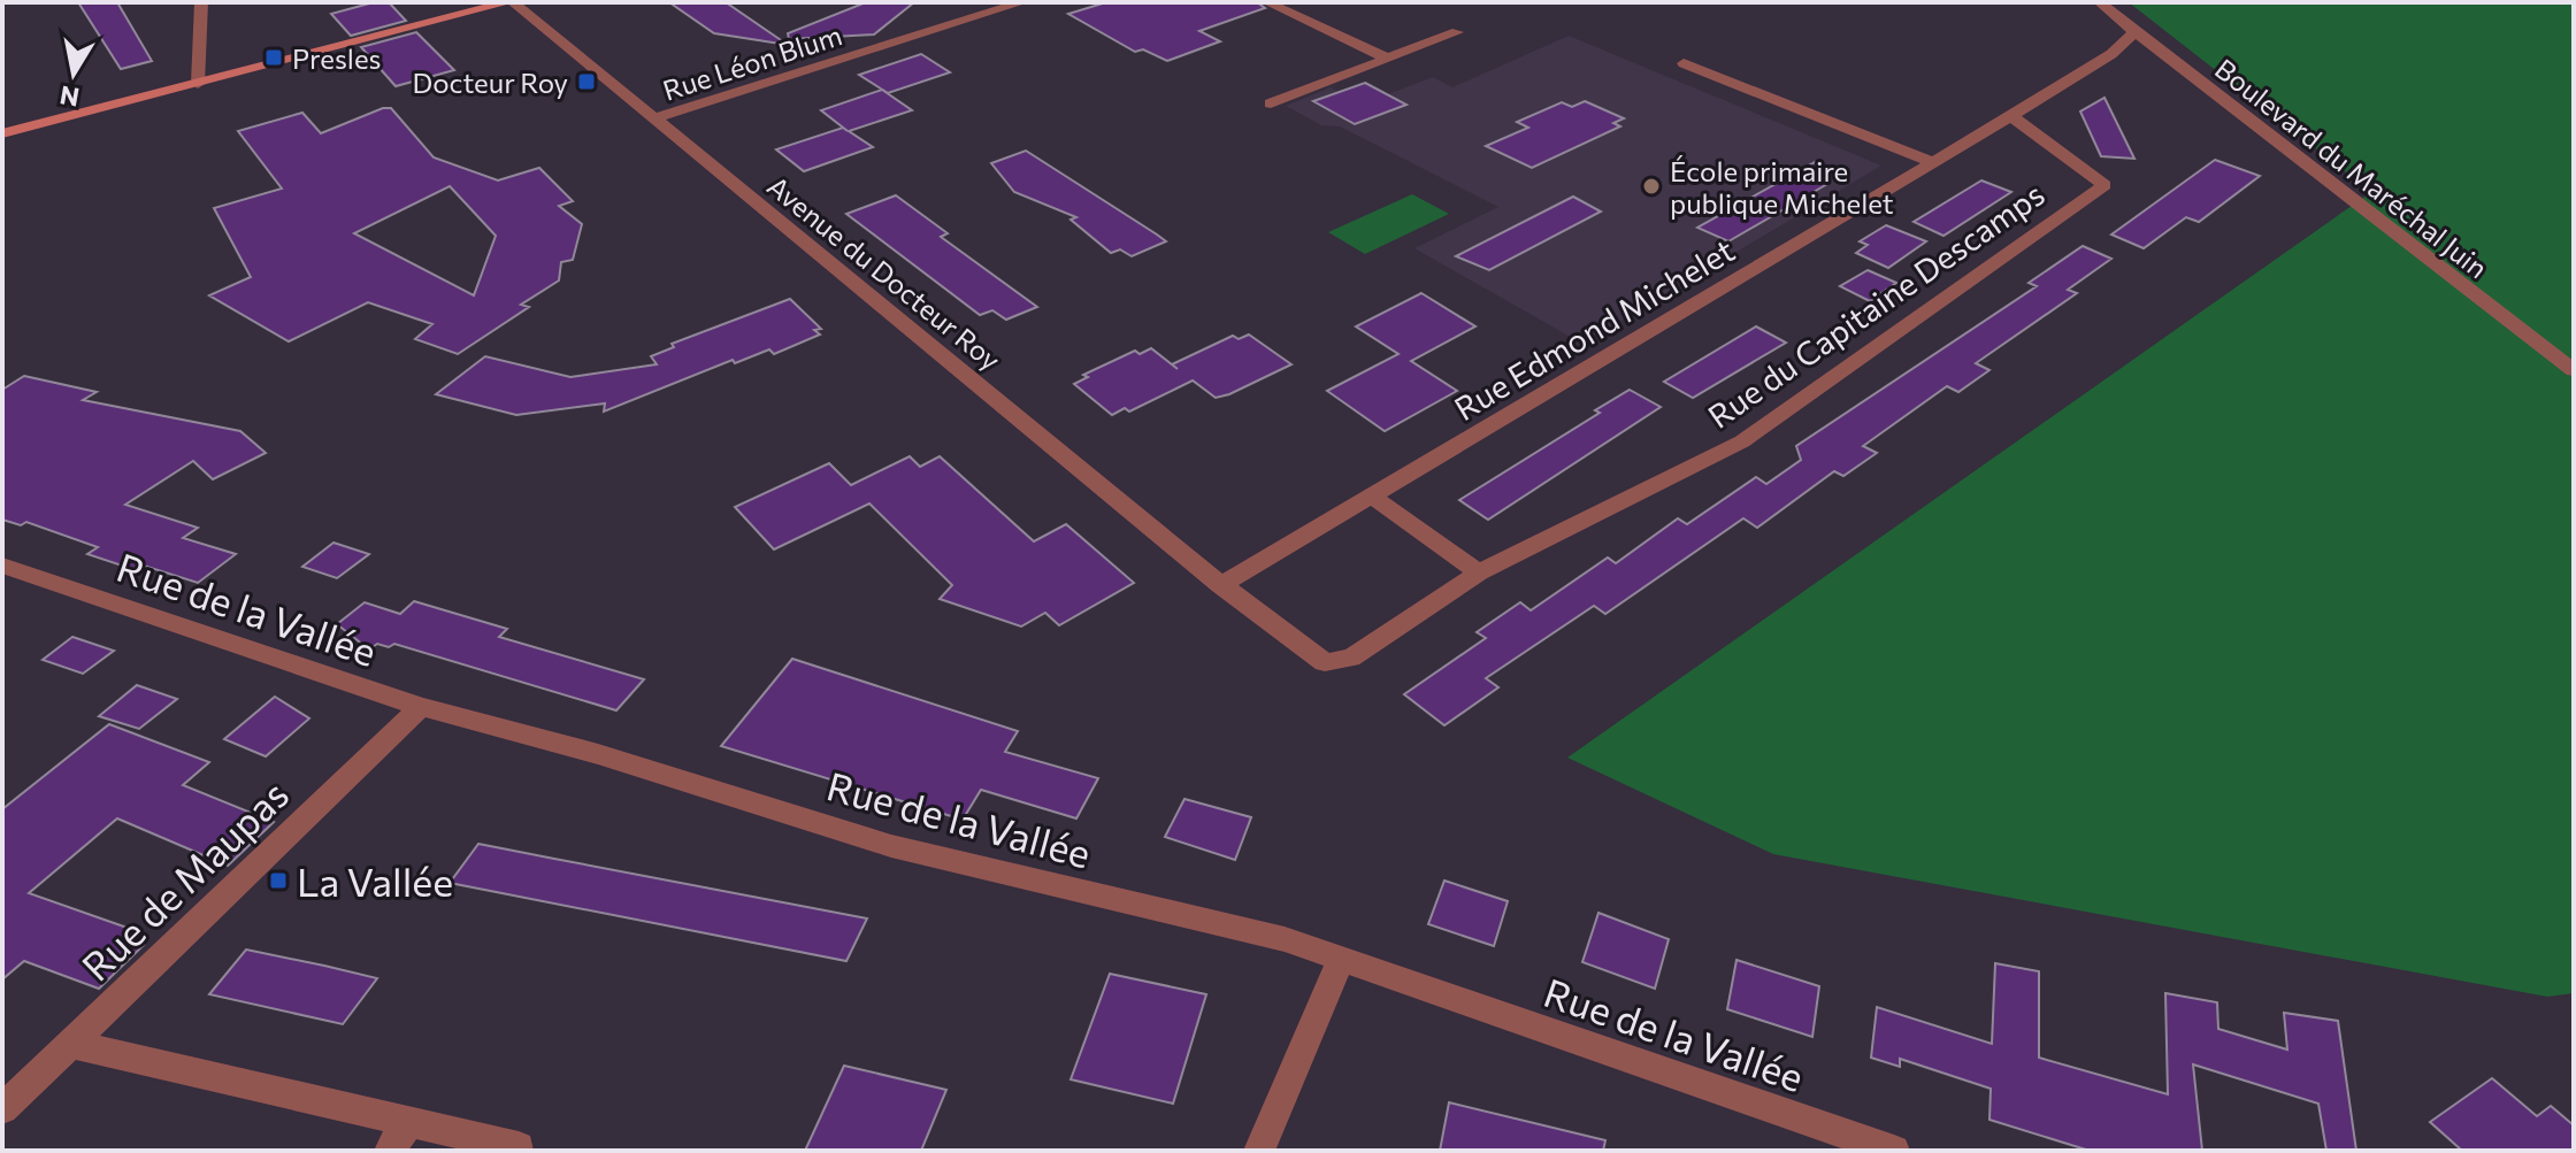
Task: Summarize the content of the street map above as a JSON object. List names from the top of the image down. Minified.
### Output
{"streets":{"street":["Rue Léon Blum","Boulevard du Maréchal Juin","Avenue du Docteur Roy","Rue du Capitaine Descamps","Rue Edmond Michelet","Rue de la Vallée","Rue de Maupas"]},"crossings":[["Rue Léon Blum","Avenue du Docteur Roy"],["Boulevard du Maréchal Juin","Rue Edmond Michelet"],["Avenue du Docteur Roy","Rue du Capitaine Descamps"],["Avenue du Docteur Roy","Rue Edmond Michelet"],["Rue du Capitaine Descamps","Rue Edmond Michelet"],["Rue de la Vallée","Rue de Maupas"]],"places":{"transit":["Presles","Docteur Roy","La Vallée"],"other":["École primaire publique Michelet"]},"north":"bottom"}
